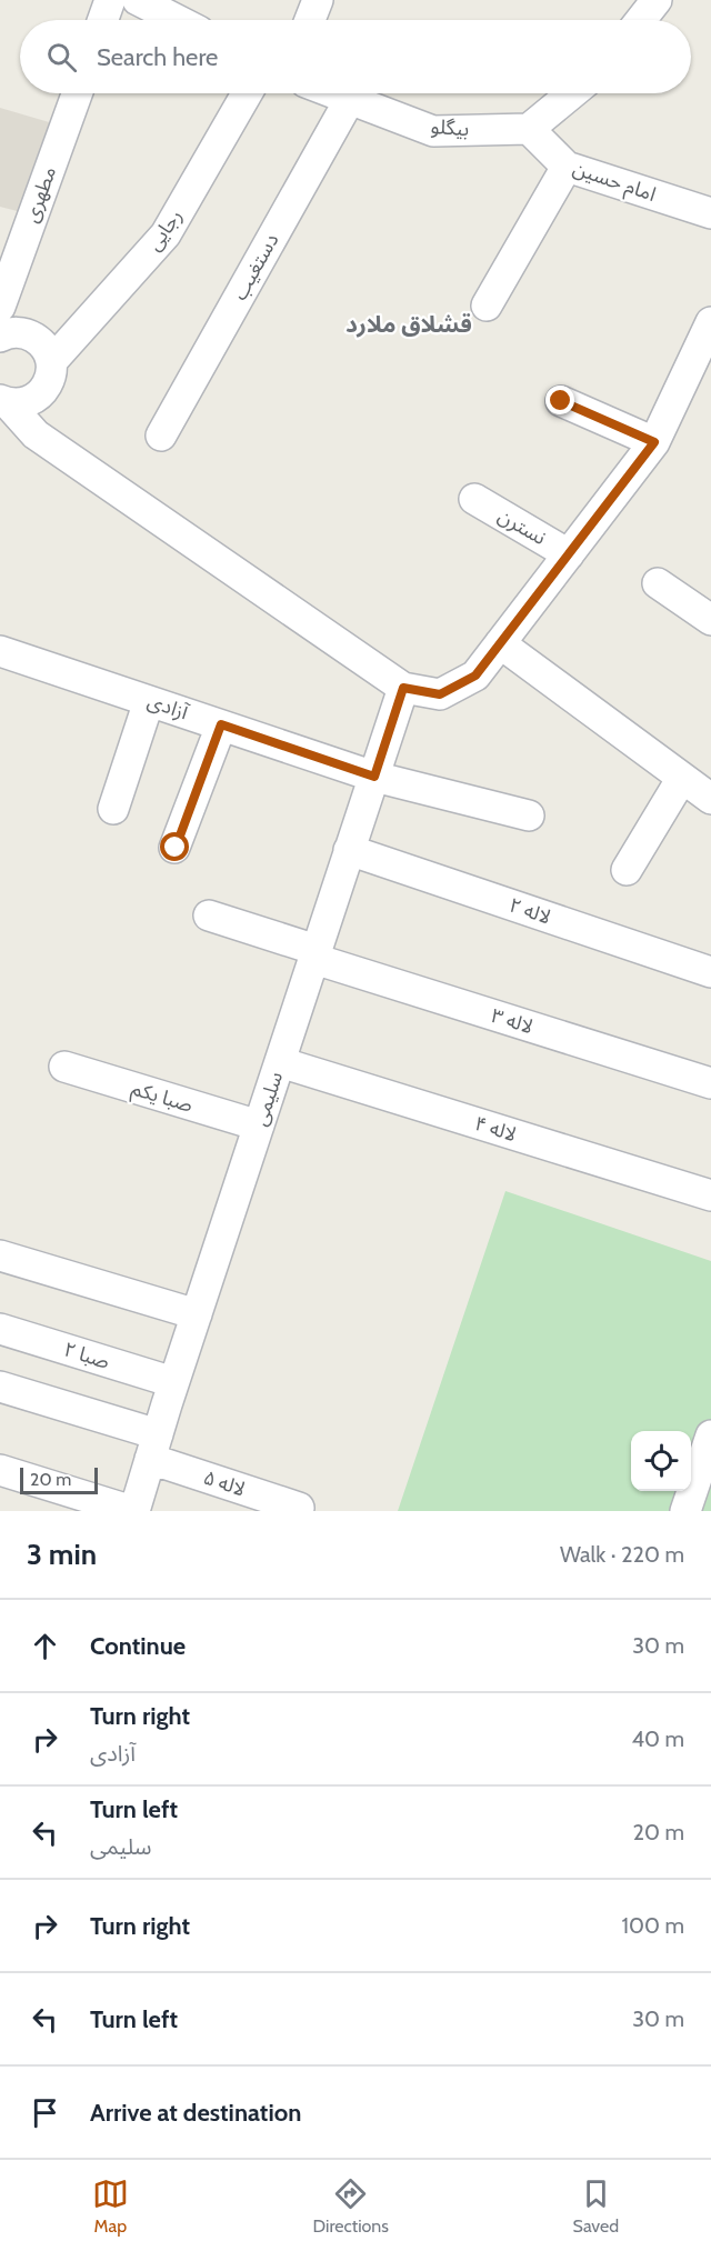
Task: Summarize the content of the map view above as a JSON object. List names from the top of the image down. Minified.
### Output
{"streets":{"street":["بیگلو","امام حسین","مطهری","رجایی","دستغیب","نسترن","آزادی","لاله ۲","لاله ۳","صبا یکم","سلیمی","لاله ۴","صبا ۲","لاله ۵"]},"crossings":[["بیگلو","امام حسین"],["بیگلو","دستغیب"],["آزادی","سلیمی"],["لاله ۲","سلیمی"],["لاله ۳","سلیمی"],["صبا یکم","سلیمی"],["سلیمی","لاله ۴"],["سلیمی","صبا ۲"],["سلیمی","لاله ۵"]],"districts":["قشلاق ملارد"],"scale_bar":"20 m","page":{"search":"Search here","scale":"20 m","heading":["3 min","Walk · 220 m"],"list":[["Continue","30 m"],["Turn right","آزادی","40 m"],["Turn left","سلیمی","20 m"],["Turn right","100 m"],["Turn left","30 m"],"Arrive at destination"],"nav":["Map","Directions","Saved"]}}
